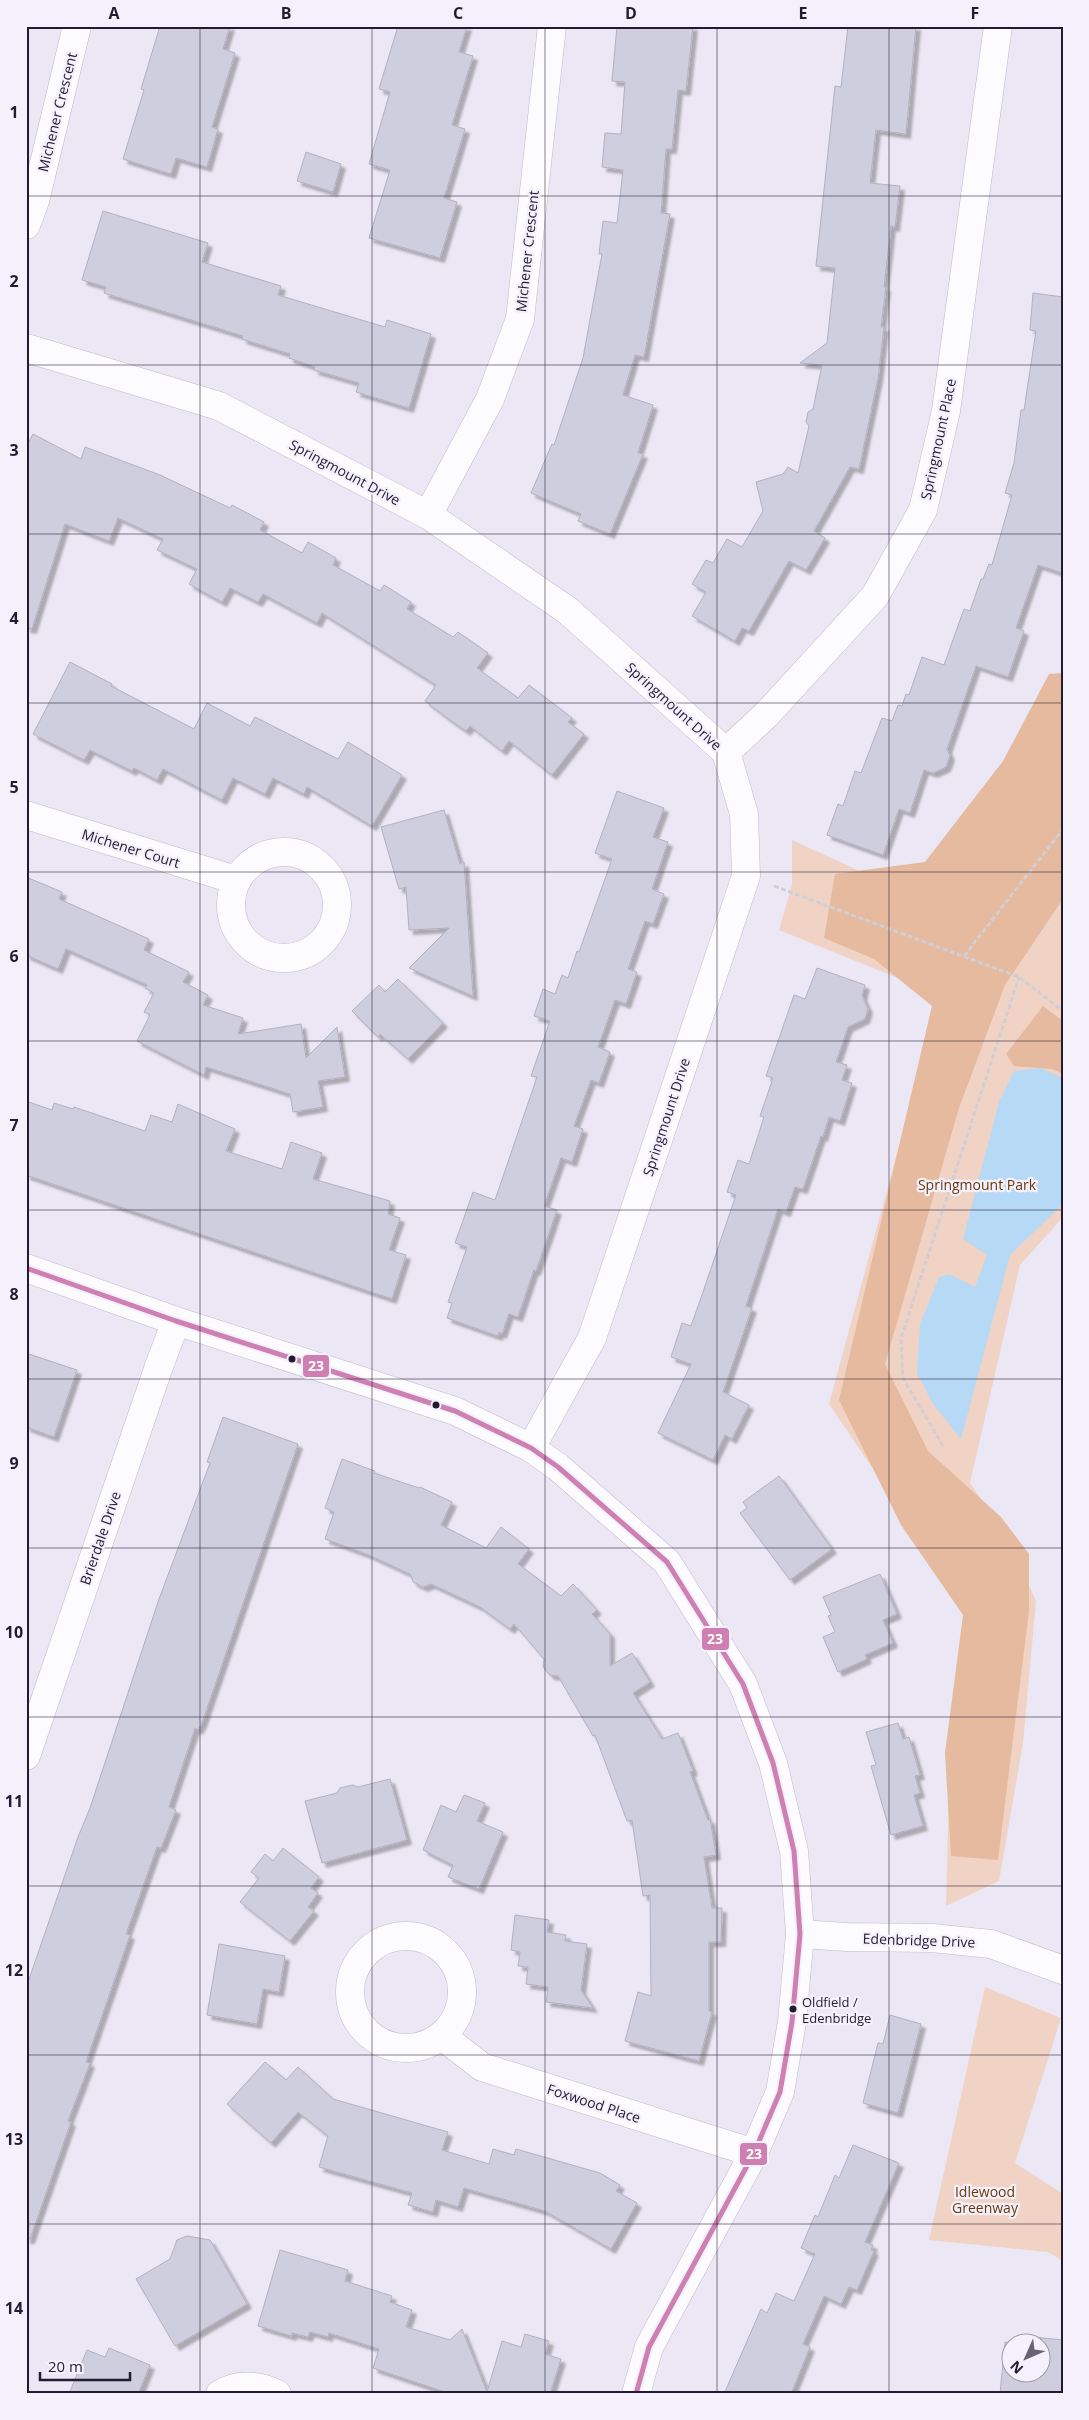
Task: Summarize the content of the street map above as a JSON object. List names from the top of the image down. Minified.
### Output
{"streets":{"street":["Michener Crescent","Springmount Place","Springmount Drive","Michener Court","Brierdale Drive","Edenbridge Drive","Foxwood Place"]},"crossings":[["Michener Crescent","Springmount Drive"],["Springmount Place","Springmount Drive"]],"parks":["Springmount Park","Idlewood Greenway"],"places":["Oldfield / Edenbridge"],"lines":["transit line 23"],"scale_bar":"20 m","north":"bottom left","grid":{"columns":["A","B","C","D","E","F"],"rows":["1","2","3","4","5","6","7","8","9","10","11","12","13","14"]}}
